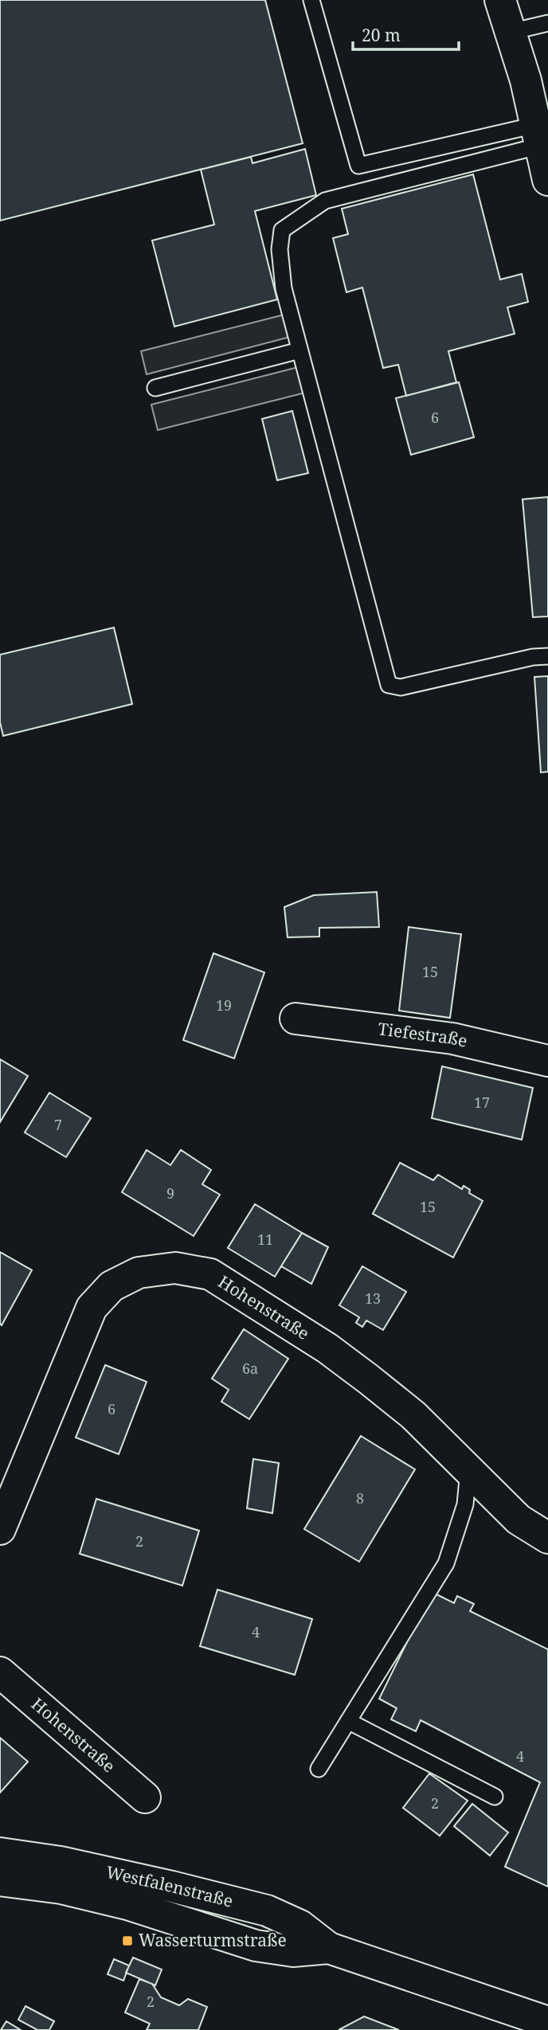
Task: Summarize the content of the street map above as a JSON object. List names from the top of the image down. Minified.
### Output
{"streets":{"street":["Tiefestraße","Hohenstraße","Westfalenstraße"]},"places":{"transit":["Wasserturmstraße"]},"house_numbers":["6","15","19","17","7","9","15","11","13","6a","6","8","2","4","4","2","2"],"scale_bar":"20 m"}
